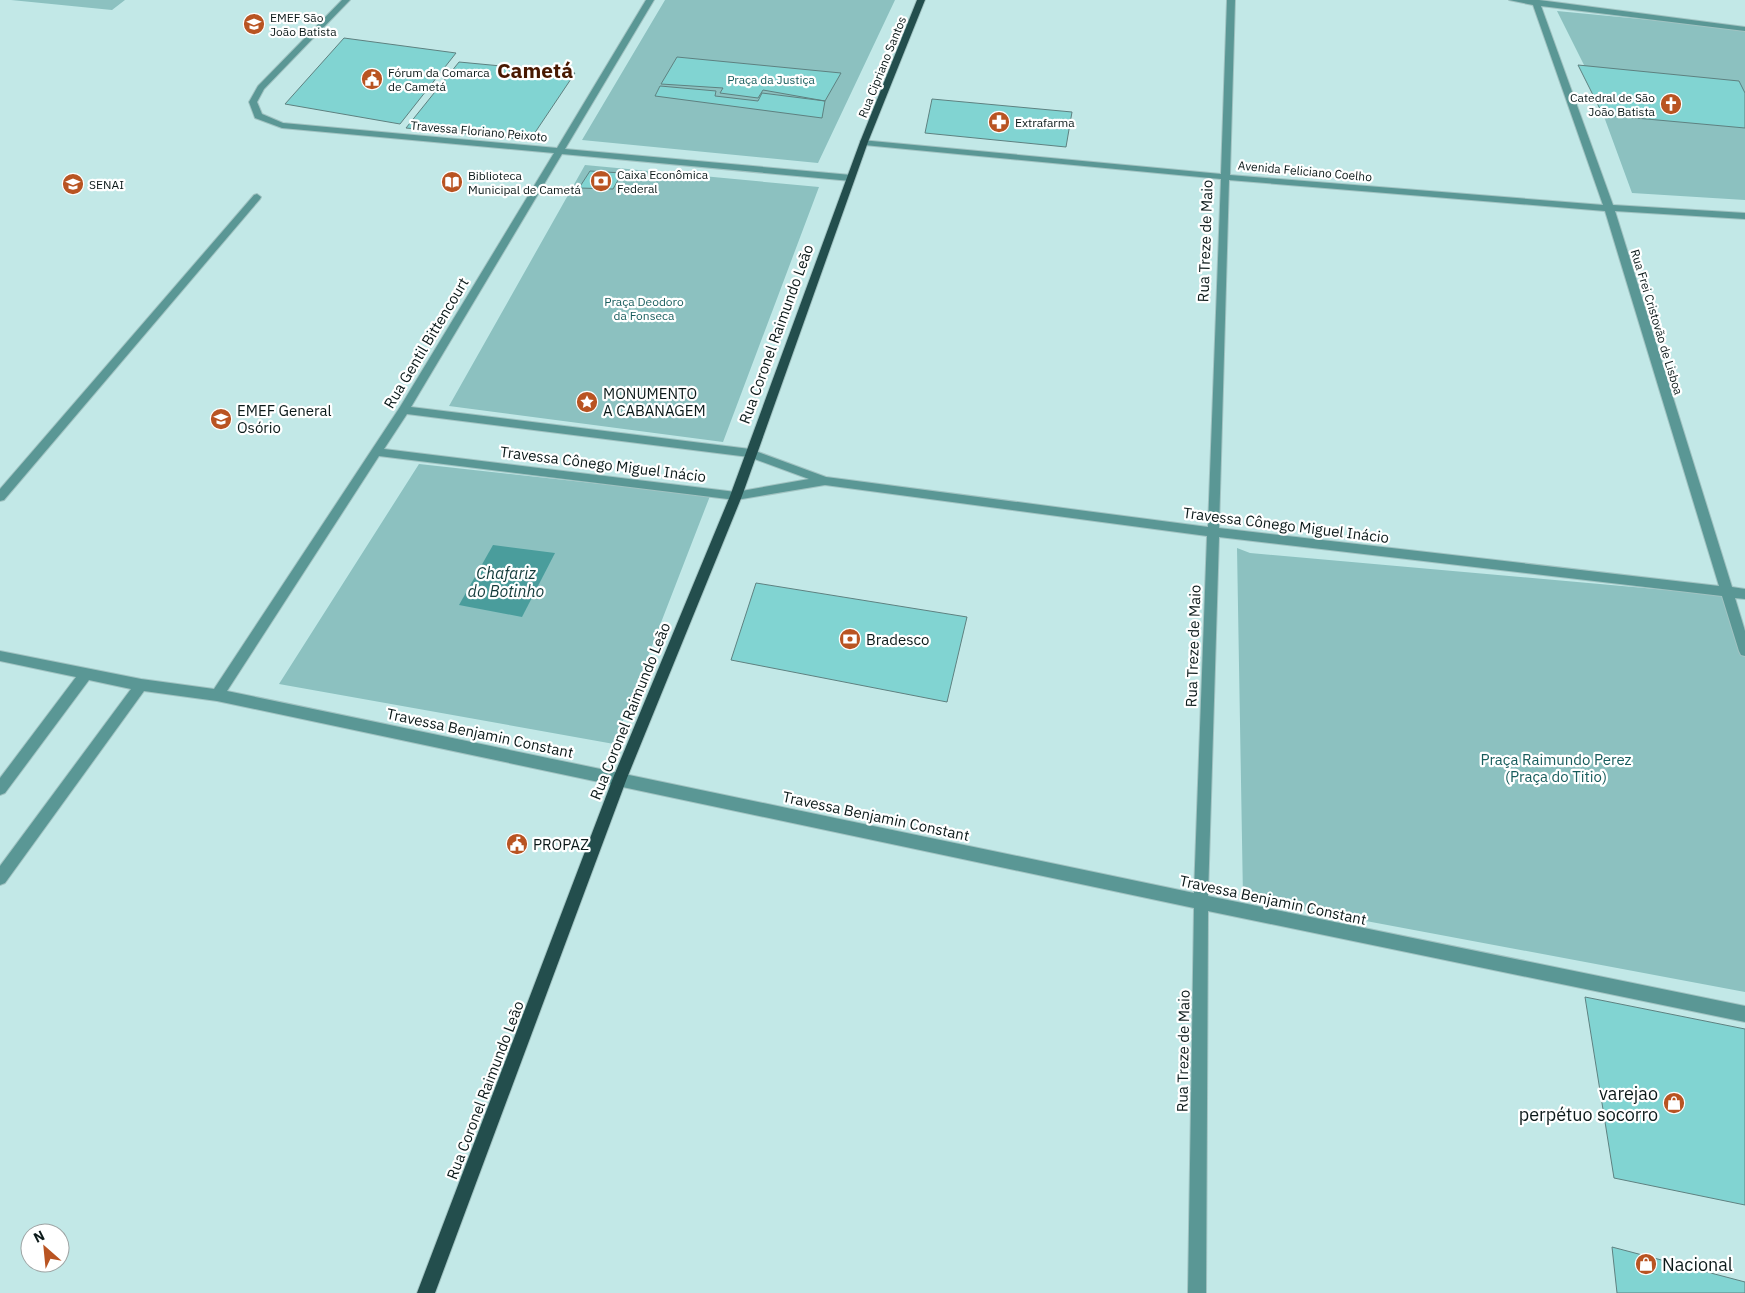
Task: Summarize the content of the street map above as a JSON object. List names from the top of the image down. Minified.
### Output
{"streets":{"main road":["Rua Cipriano Santos","Rua Coronel Raimundo Leão"],"street":["Travessa Floriano Peixoto","Avenida Feliciano Coelho","Rua Treze de Maio","Rua Frei Cristovão de Lisboa","Rua Gentil Bittencourt","Travessa Cônego Miguel Inácio","Travessa Benjamin Constant"]},"crossings":[["Rua Cipriano Santos","Avenida Feliciano Coelho"],["Rua Cipriano Santos","Rua Coronel Raimundo Leão"],["Travessa Floriano Peixoto","Rua Coronel Raimundo Leão"],["Travessa Floriano Peixoto","Rua Gentil Bittencourt"],["Avenida Feliciano Coelho","Rua Treze de Maio"],["Avenida Feliciano Coelho","Rua Frei Cristovão de Lisboa"],["Avenida Feliciano Coelho","Rua Coronel Raimundo Leão"],["Rua Treze de Maio","Travessa Cônego Miguel Inácio"],["Rua Treze de Maio","Travessa Benjamin Constant"],["Rua Frei Cristovão de Lisboa","Travessa Cônego Miguel Inácio"],["Rua Coronel Raimundo Leão","Travessa Cônego Miguel Inácio"],["Rua Coronel Raimundo Leão","Travessa Benjamin Constant"],["Rua Gentil Bittencourt","Travessa Cônego Miguel Inácio"],["Rua Gentil Bittencourt","Travessa Benjamin Constant"]],"districts":["Cametá"],"water":["Chafariz do Botinho"],"parks":["Praça da Justiça","Praça Deodoro da Fonseca","Praça Raimundo Perez (Praça do Titio)"],"places":{"school or university":["EMEF São João Batista","SENAI","EMEF General Osório"],"public building":["Fórum da Comarca de Cametá","PROPAZ"],"church":["Catedral de São João Batista"],"pharmacy":["Extrafarma"],"bank":["Caixa Econômica Federal","Bradesco"],"library":["Biblioteca Municipal de Cametá"],"place":["MONUMENTO A CABANAGEM"],"shop":["varejao perpétuo socorro","Nacional"]},"north":"top left"}
